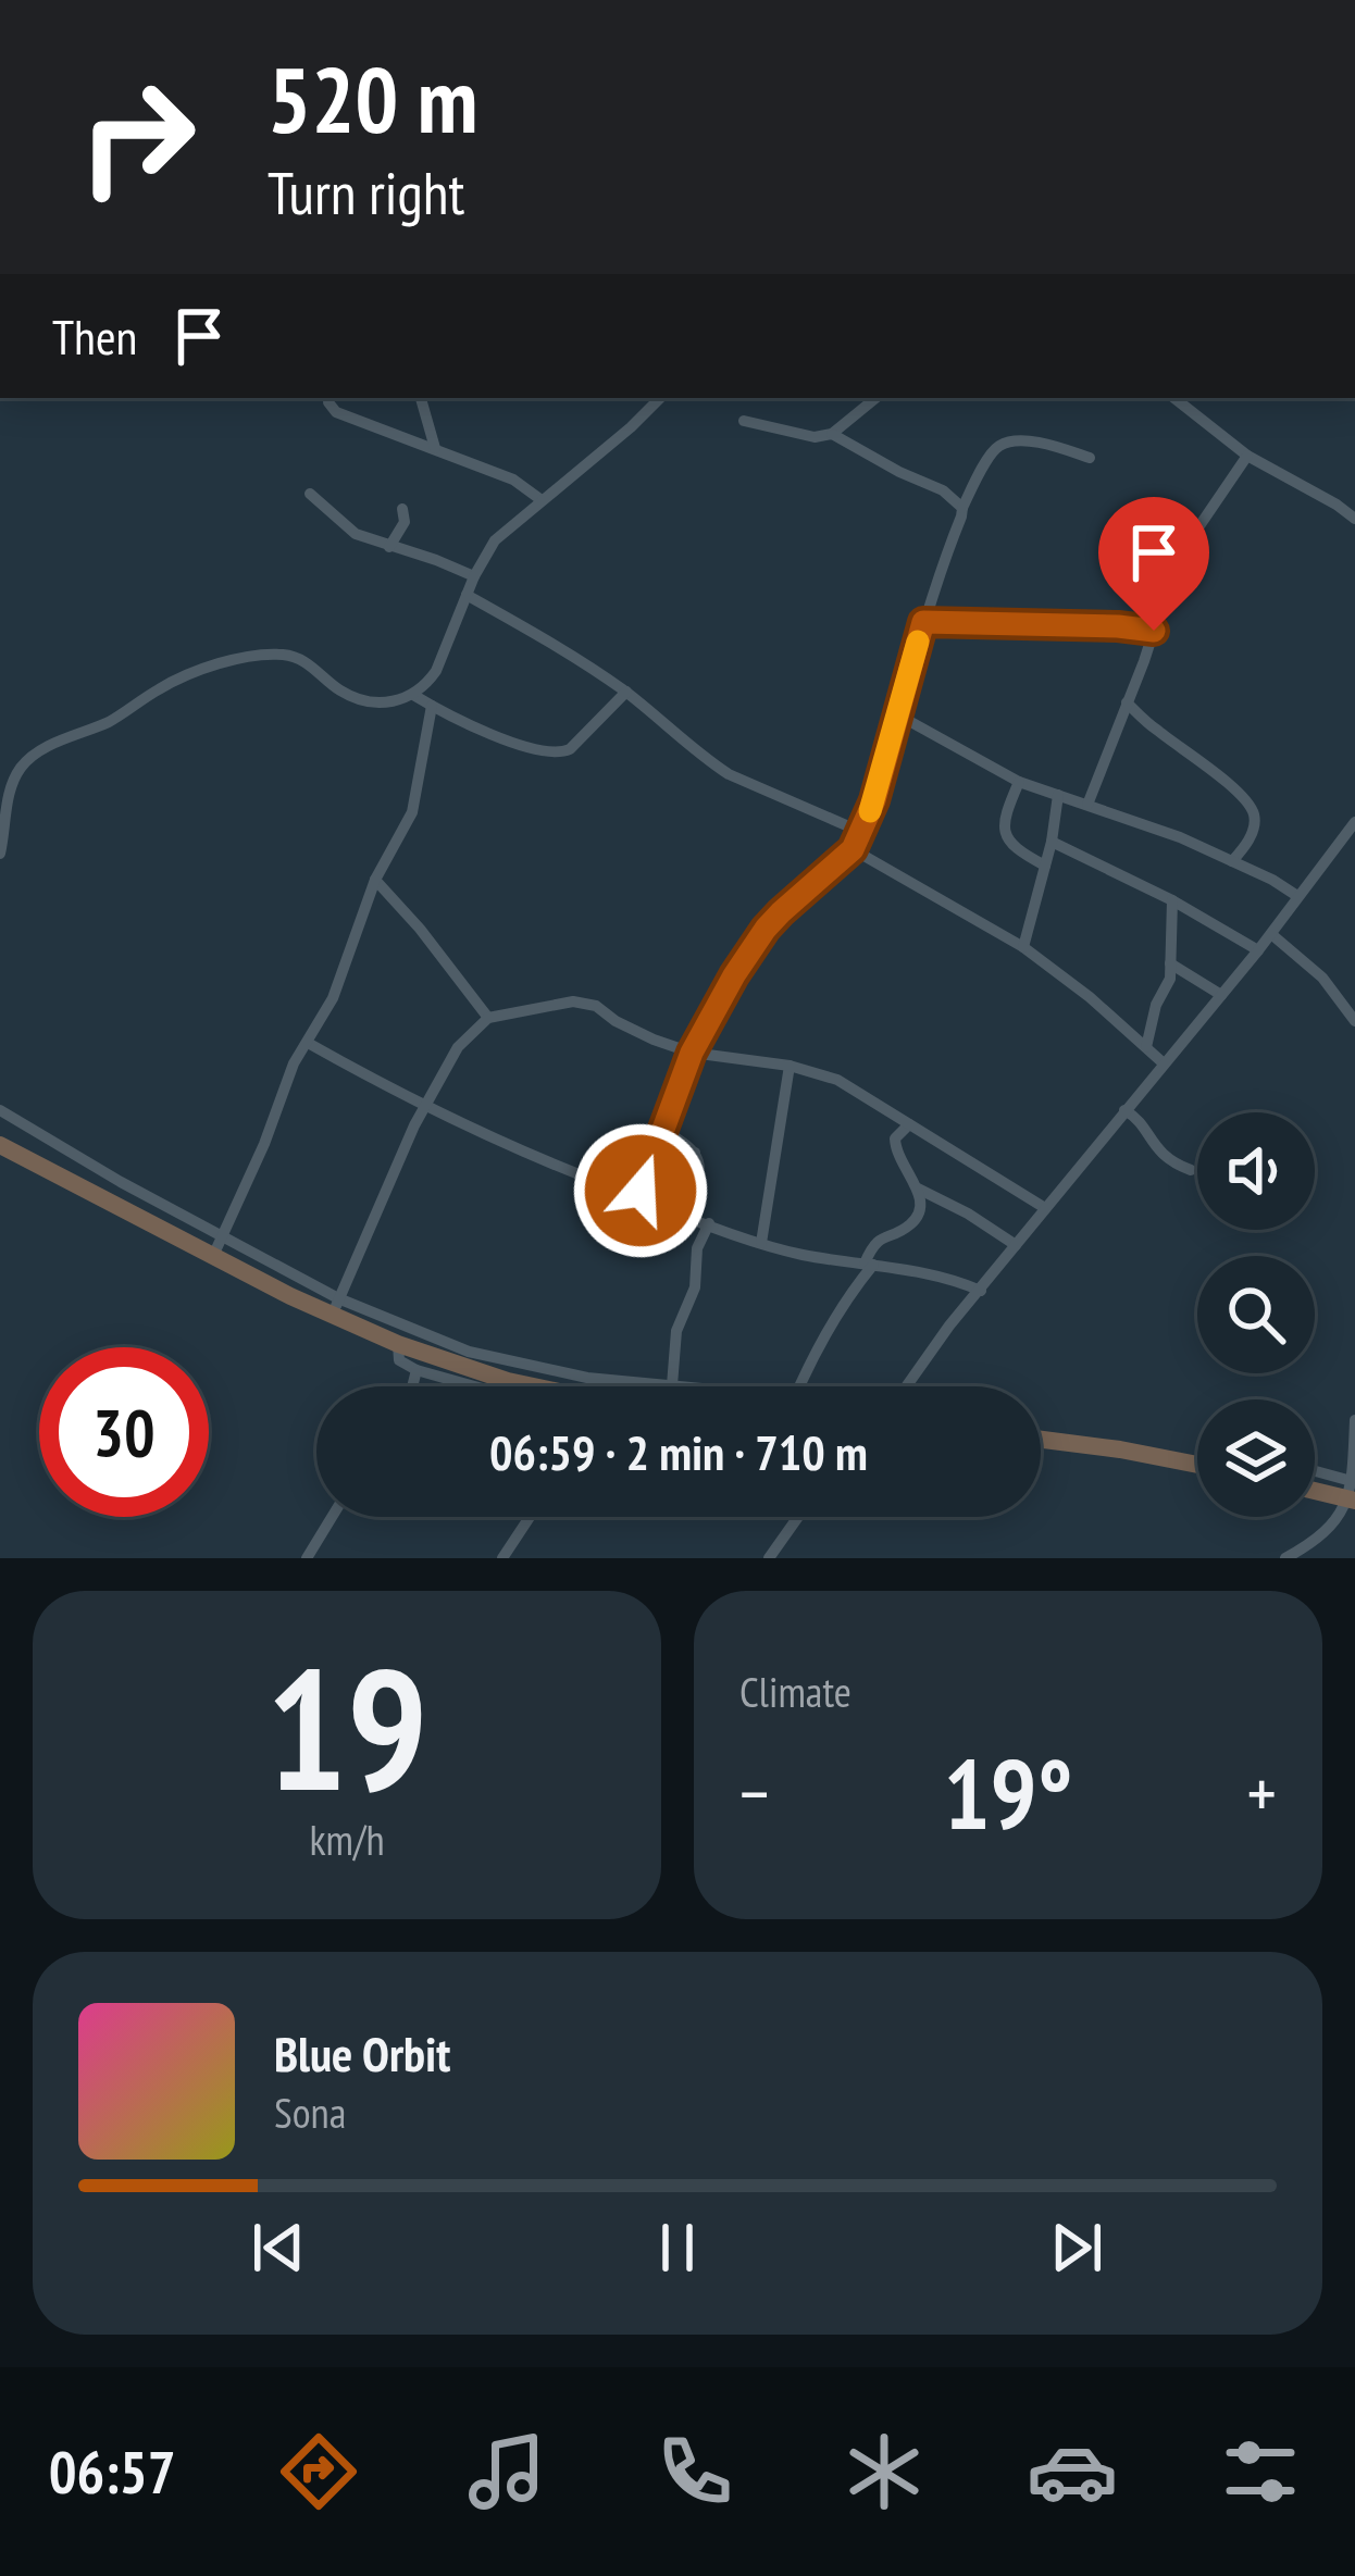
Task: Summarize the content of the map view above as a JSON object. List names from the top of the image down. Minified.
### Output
{"page":{"turn":["520 m","Turn right"],"then":"Then","limit":"30","trip":"06:59 · 2 min · 710 m","tile":[["19","km/h"],"Climate"],"heat":["−","19°","+"],"song":["Blue Orbit","Sona"],"tabs":"06:57"}}
